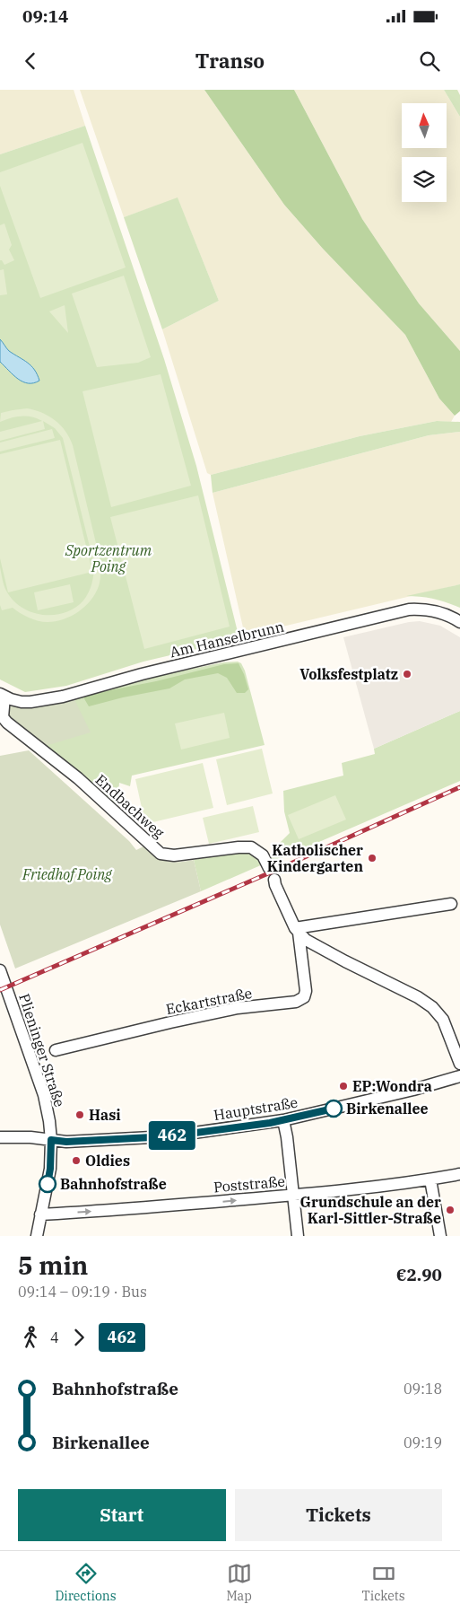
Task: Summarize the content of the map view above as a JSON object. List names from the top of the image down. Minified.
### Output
{"streets":{"street":["Am Hanselbrunn","Endbachweg","Eckartstraße","Plieninger Straße","Hauptstraße","Poststraße"]},"crossings":[["Am Hanselbrunn","Endbachweg"],["Plieninger Straße","Hauptstraße"],["Plieninger Straße","Poststraße"]],"one_way":["Poststraße"],"parks":["Sportzentrum Poing","Friedhof Poing"],"places":["Volksfestplatz","Katholischer Kindergarten","EP:Wondra","Birkenallee","Hasi","Oldies","Bahnhofstraße","Grundschule an der Karl-Sittler-Straße"],"lines":["bus line 462"],"north":"top","page":{"status":"09:14","header":"Transo","on_map":"462","heading":["5 min","09:14 – 09:19 · Bus","€2.90"],"legs":["4","462"],"list":[{"name":"Bahnhofstraße","value":"09:18"},{"name":"Birkenallee","value":"09:19"}],"buttons":["Start","Tickets"],"tabs":["Directions","Map","Tickets"]}}
